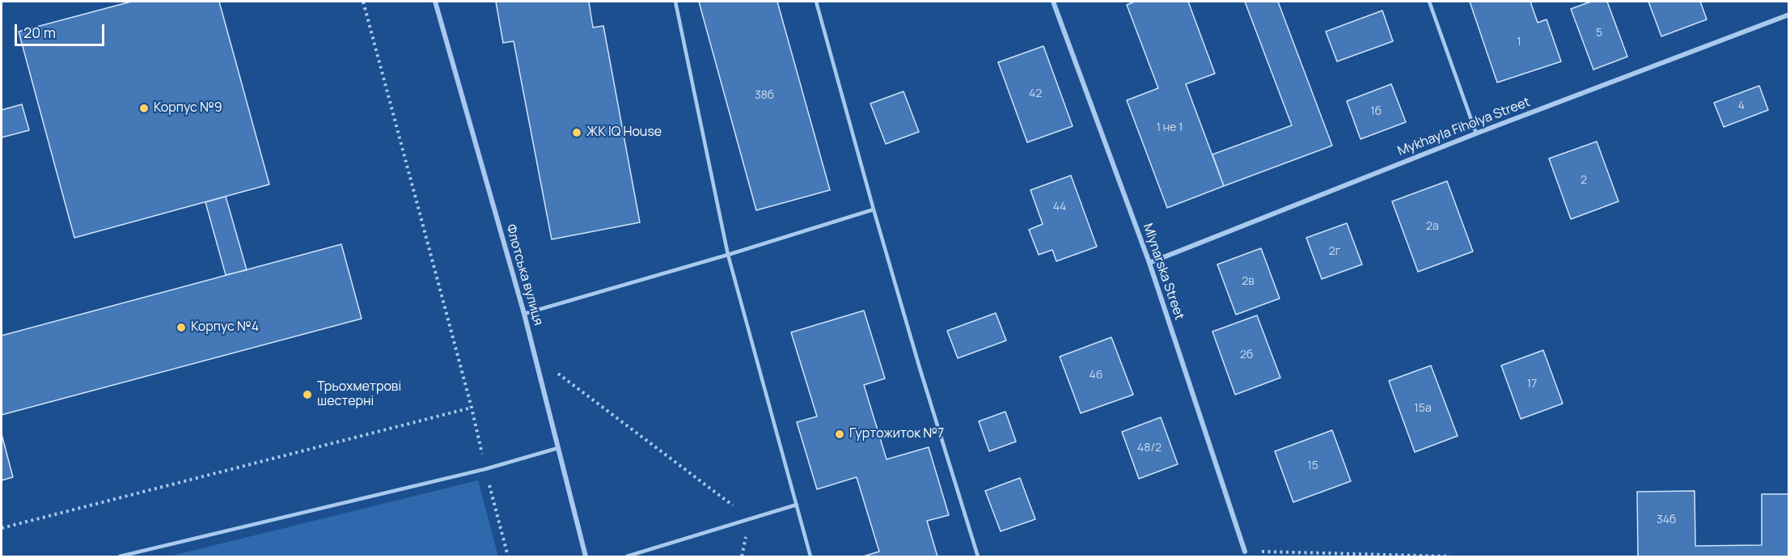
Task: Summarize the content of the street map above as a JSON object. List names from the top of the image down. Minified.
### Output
{"streets":{"street":["Mykhayla Fiholya Street","Mlynarska Street","Флотська вулиця"]},"crossings":[["Mykhayla Fiholya Street","Mlynarska Street"]],"places":["Корпус №9","ЖК IQ House","Корпус №4","Трьохметрові шестерні","Гуртожиток №7"],"house_numbers":["5","1","42","38б","4","1б","1 не 1","2","44","2а","2г","2в","2б","46","17","15а","48/2","15","34б"],"scale_bar":"20 m"}
